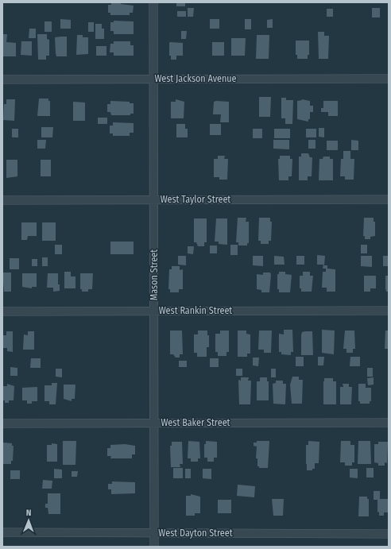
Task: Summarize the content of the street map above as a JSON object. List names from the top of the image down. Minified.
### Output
{"streets":{"street":["West Jackson Avenue","West Taylor Street","Mason Street","West Rankin Street","West Baker Street","West Dayton Street"]},"crossings":[["West Jackson Avenue","Mason Street"],["West Taylor Street","Mason Street"],["Mason Street","West Rankin Street"],["Mason Street","West Baker Street"],["Mason Street","West Dayton Street"]],"north":"top"}
